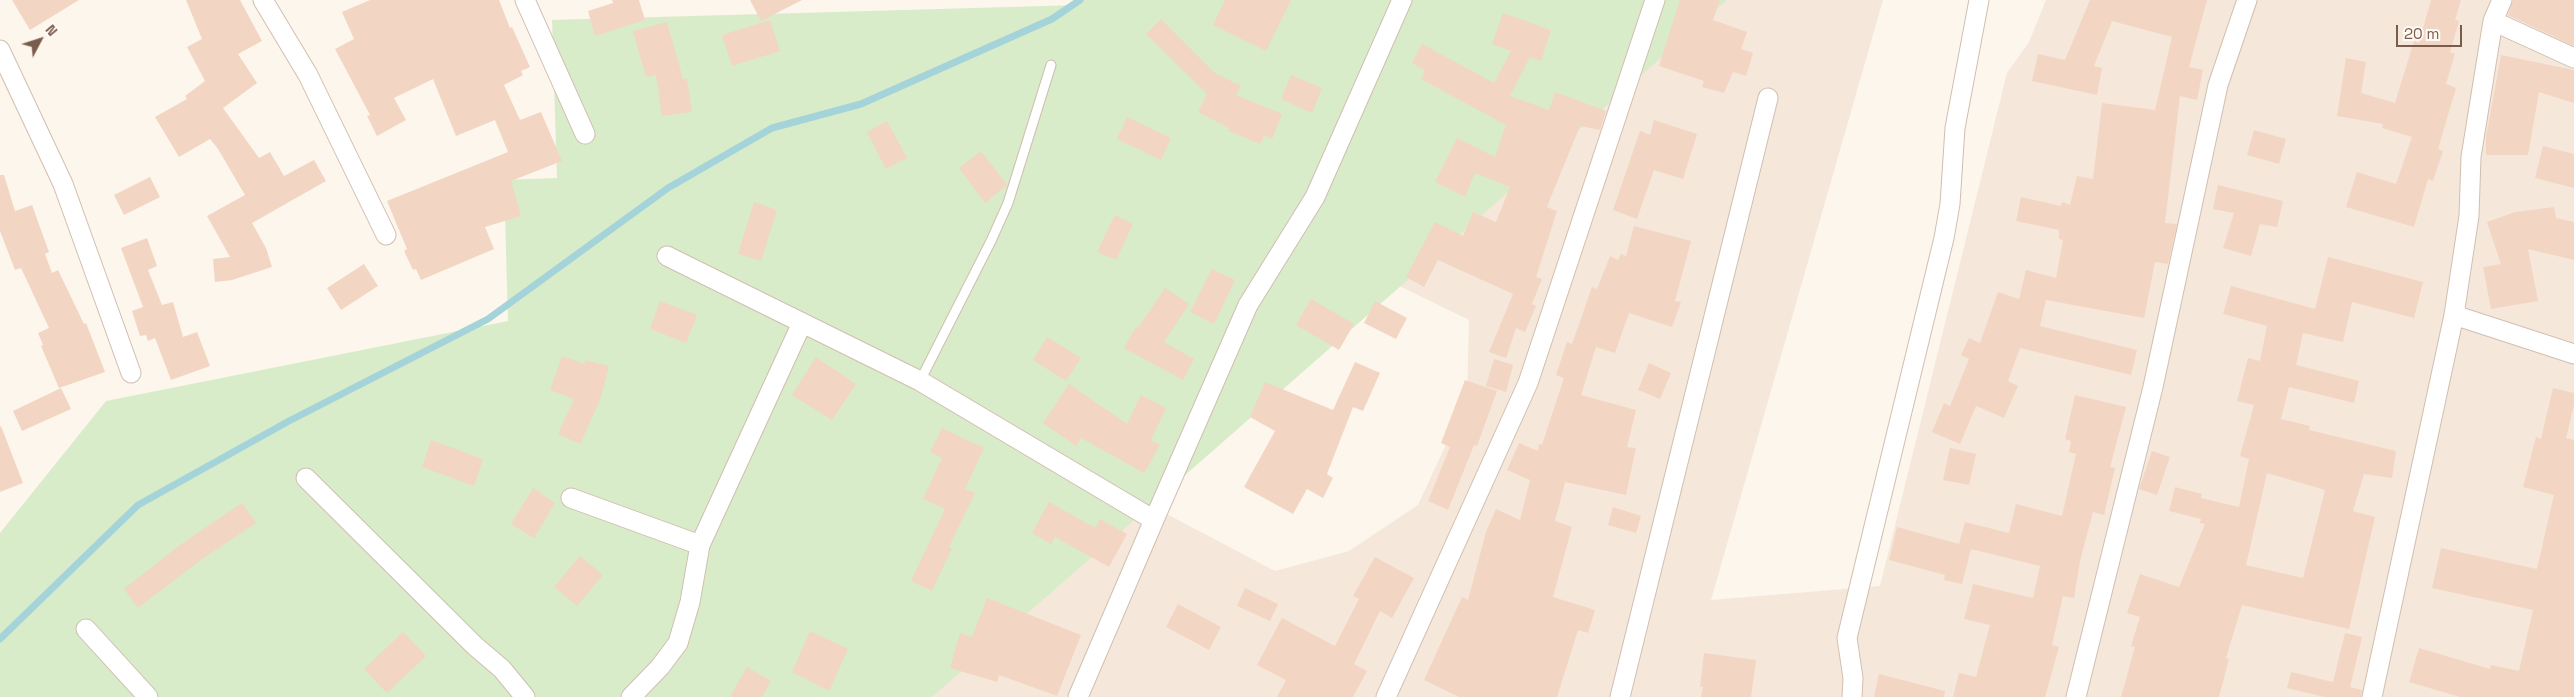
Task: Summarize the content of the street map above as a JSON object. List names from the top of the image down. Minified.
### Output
{"scale_bar":"20 m","north":"top right"}
